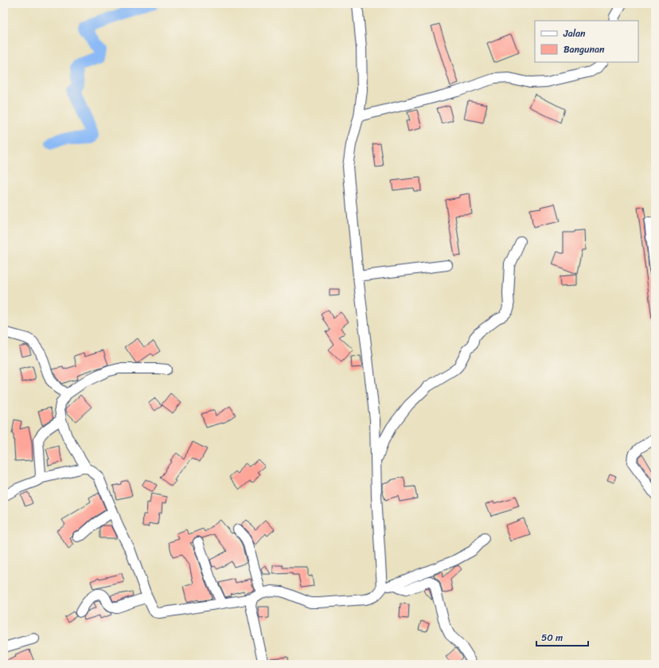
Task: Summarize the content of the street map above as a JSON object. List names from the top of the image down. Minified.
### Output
{"legend":["Jalan","Bangunan"],"scale_bar":"50 m"}
